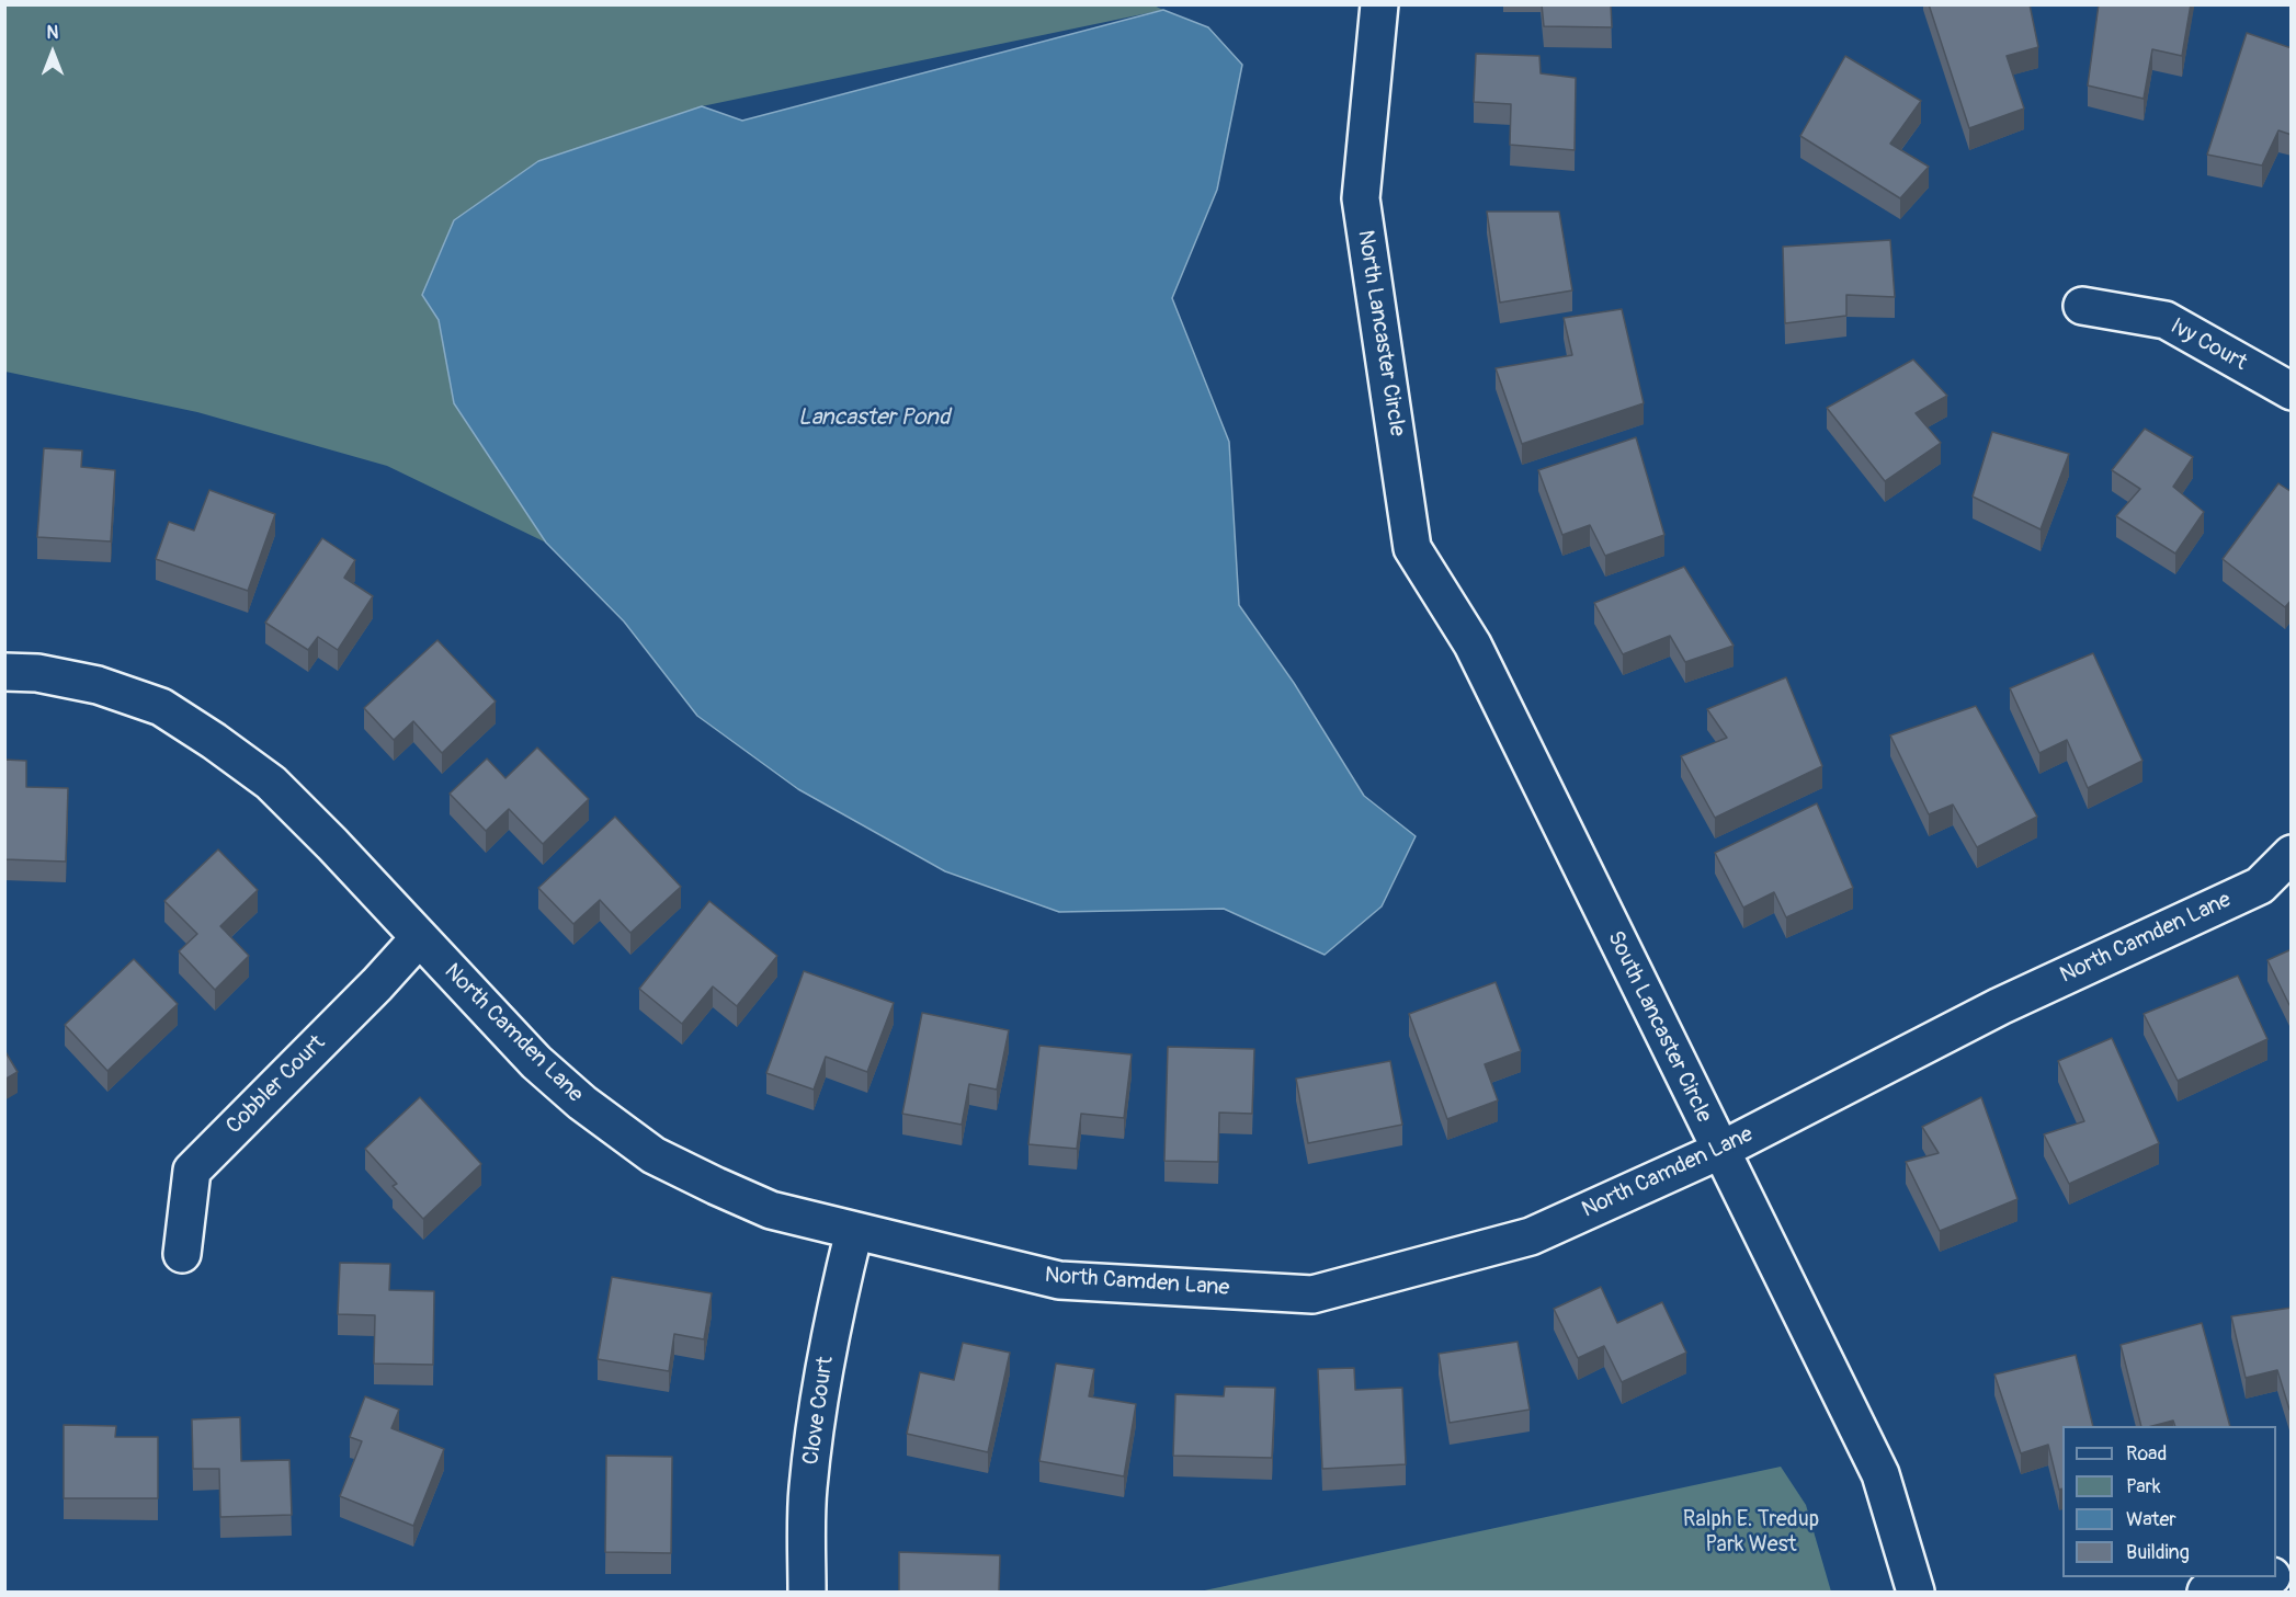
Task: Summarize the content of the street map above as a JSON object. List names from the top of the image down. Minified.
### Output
{"streets":{"street":["North Lancaster Circle","Ivy Court","North Camden Lane","South Lancaster Circle","Cobbler Court","Clove Court"]},"crossings":[["North Lancaster Circle","South Lancaster Circle"],["North Camden Lane","South Lancaster Circle"],["North Camden Lane","Cobbler Court"],["North Camden Lane","Clove Court"]],"water":["Lancaster Pond"],"parks":["Ralph E. Tredup Park West"],"legend":["Road","Park","Water","Building"],"north":"top"}
